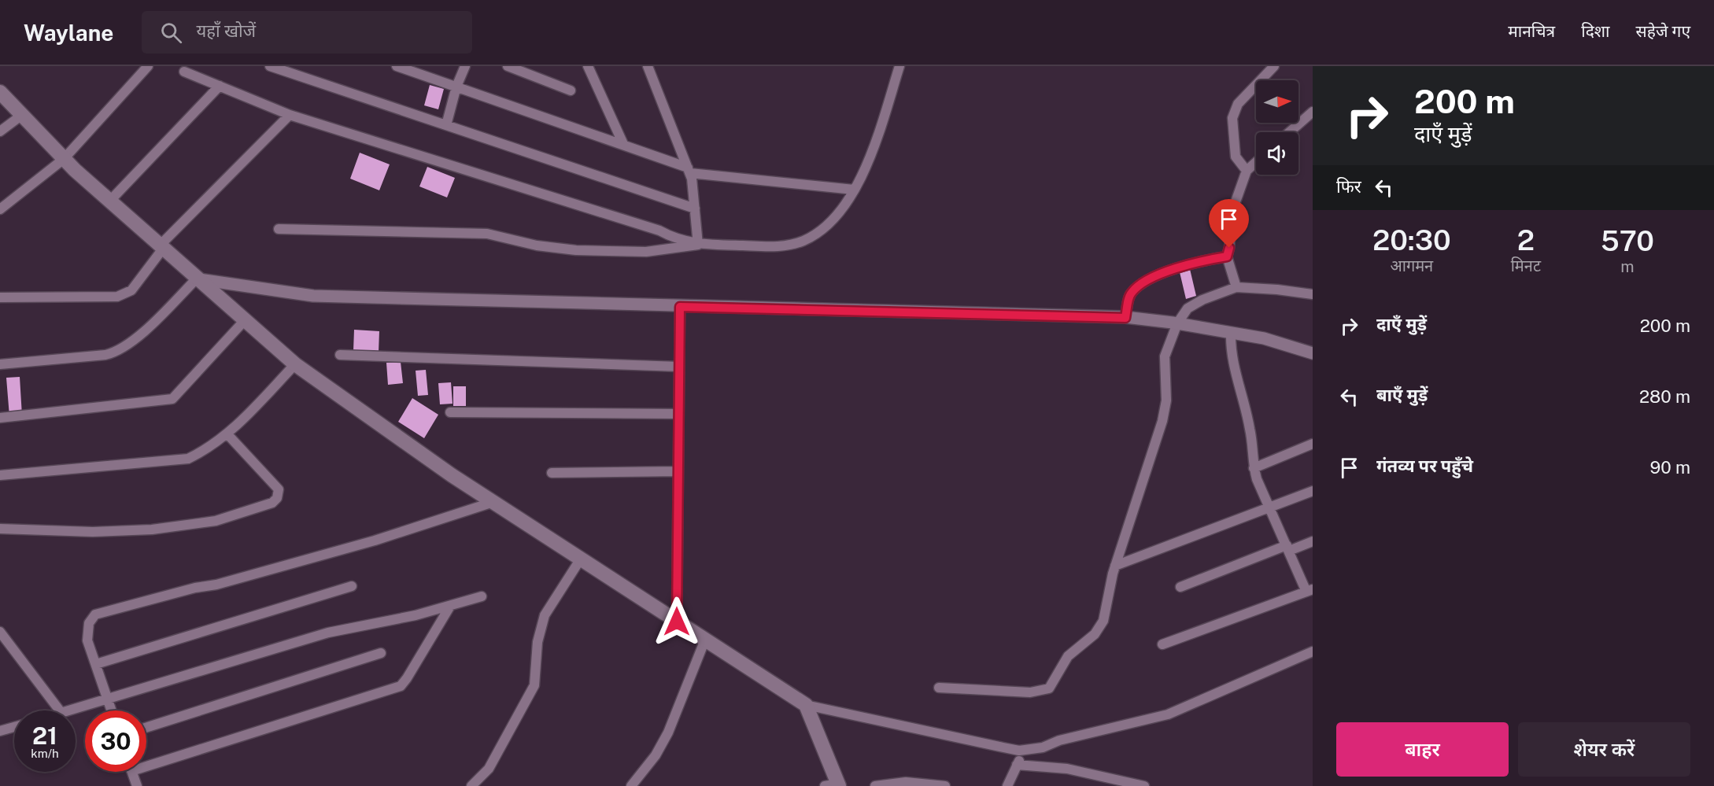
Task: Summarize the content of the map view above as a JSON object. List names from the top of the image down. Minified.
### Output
{"north":"right","page":{"header":"Waylane","search":"यहाँ खोजें","nav":["मानचित्र","दिशा","सहेजे गए"],"turn":["200 m","दाएँ मुड़ें"],"then":"फिर","eta":["20:30","आगमन","2","मिनट","570","m"],"list":[{"name":"दाएँ मुड़ें","value":"200 m"},{"name":"बाएँ मुड़ें","value":"280 m"},{"name":"गंतव्य पर पहुँचे","value":"90 m"}],"speed":"21 km/h","limit":"30","buttons":["बाहर","शेयर करें"]}}
